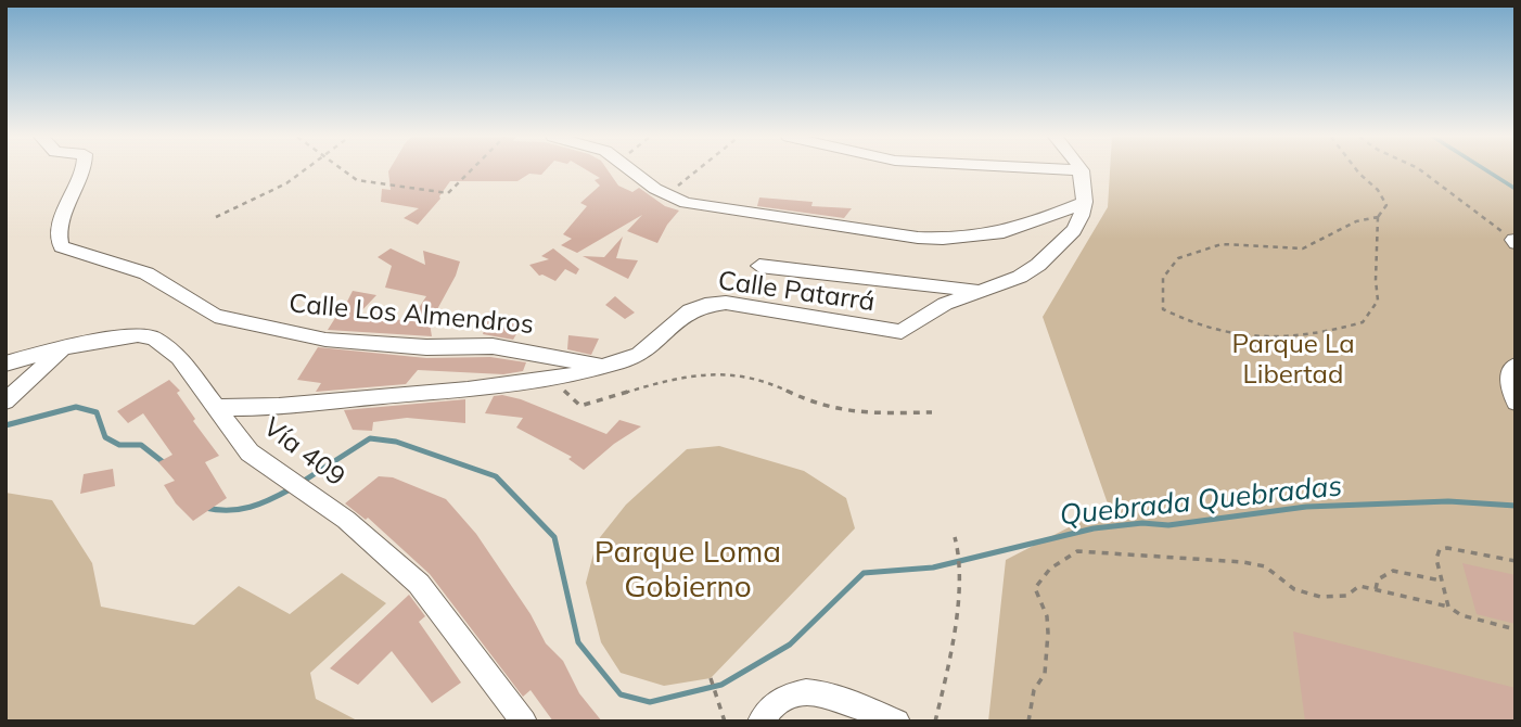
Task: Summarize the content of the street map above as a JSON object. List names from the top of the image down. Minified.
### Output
{"streets":{"street":["Calle Patarrá","Calle Los Almendros","Vía 409"]},"crossings":[["Calle Patarrá","Calle Los Almendros"],["Calle Patarrá","Vía 409"]],"water":["Quebrada Quebradas"],"parks":["Parque La Libertad","Parque Loma Gobierno"]}
